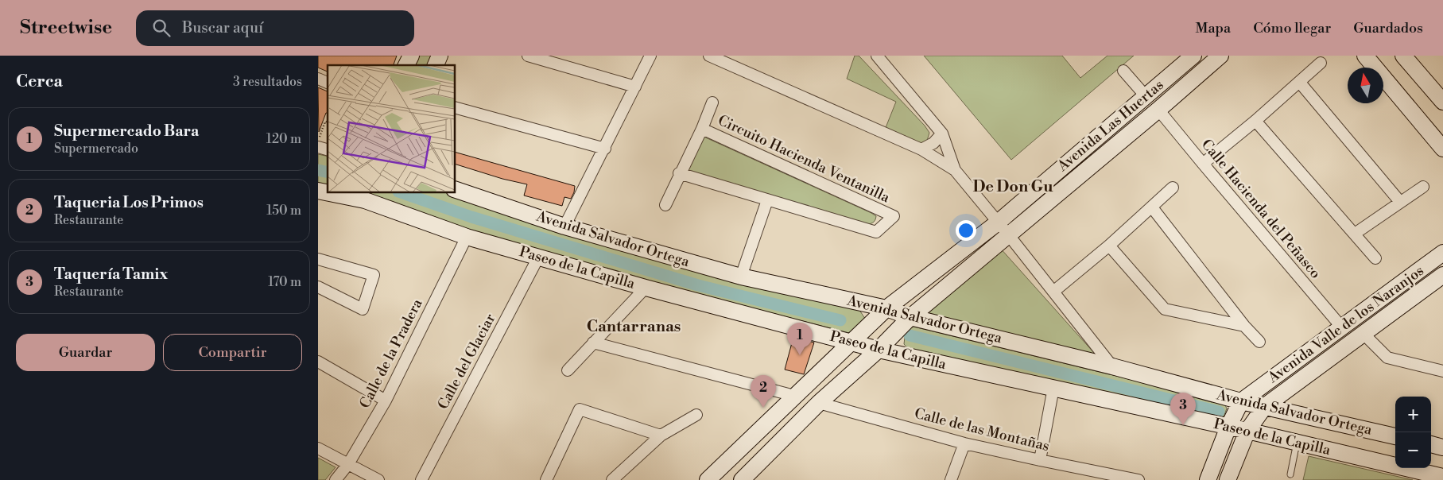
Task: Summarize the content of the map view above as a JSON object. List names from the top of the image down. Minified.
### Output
{"streets":{"main road":["Avenida Las Huertas","Avenida Salvador Ortega","Paseo de la Capilla","Avenida Valle de los Naranjos"],"street":["Circuito Hacienda Ventanilla","Calle Hacienda del Peñasco","Calle de la Pradera","Calle del Glaciar","Calle de las Montañas"]},"crossings":[["Avenida Las Huertas","Calle Hacienda del Peñasco"],["Avenida Las Huertas","Avenida Salvador Ortega"],["Avenida Las Huertas","Paseo de la Capilla"],["Avenida Las Huertas","Calle de las Montañas"],["Calle Hacienda del Peñasco","Avenida Valle de los Naranjos"],["Avenida Salvador Ortega","Avenida Valle de los Naranjos"],["Paseo de la Capilla","Avenida Valle de los Naranjos"],["Paseo de la Capilla","Calle de la Pradera"],["Paseo de la Capilla","Calle del Glaciar"]],"districts":["De Don Gu","Cantarranas"],"north":"top","page":{"header":"Streetwise","search":"Buscar aquí","nav":["Mapa","Cómo llegar","Guardados"],"heading":["Cerca","3 resultados"],"list":[{"mark":"1","name":"Supermercado Bara","note":"Supermercado","value":"120 m"},{"mark":"2","name":"Taqueria Los Primos","note":"Restaurante","value":"150 m"},{"mark":"3","name":"Taquería Tamix","note":"Restaurante","value":"170 m"}],"buttons":["Guardar","Compartir"],"pins":["1","2","3"],"map_buttons":["+","−"]}}
